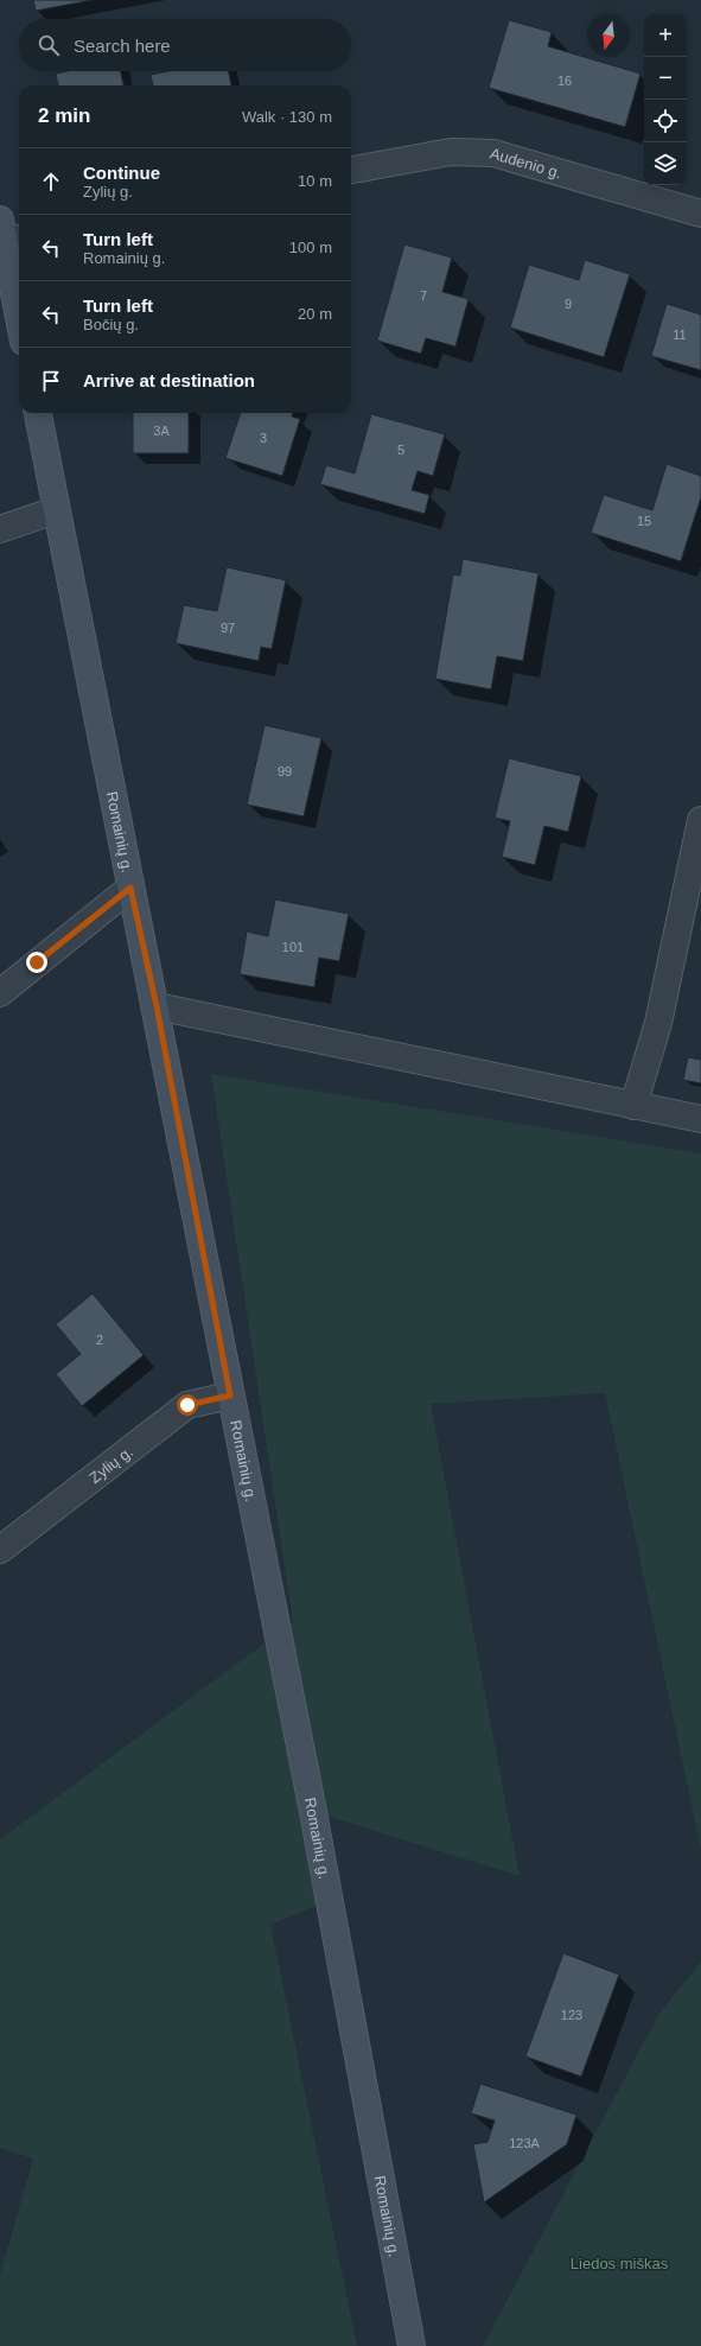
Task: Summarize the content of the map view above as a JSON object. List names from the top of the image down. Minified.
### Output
{"streets":{"main road":["Romainių g."],"street":["Audenio g.","Zylių g."]},"crossings":[["Romainių g.","Zylių g."]],"parks":["Liedos miškas"],"house_numbers":["16","7","9","11","3A","3","5","15","97","99","101","2","123","123A"],"north":"bottom","page":{"map_buttons":["+","−"],"search":"Search here","heading":["2 min","Walk · 130 m"],"list":[["Continue","Zylių g.","10 m"],["Turn left","Romainių g.","100 m"],["Turn left","Bočių g.","20 m"],"Arrive at destination"]}}
